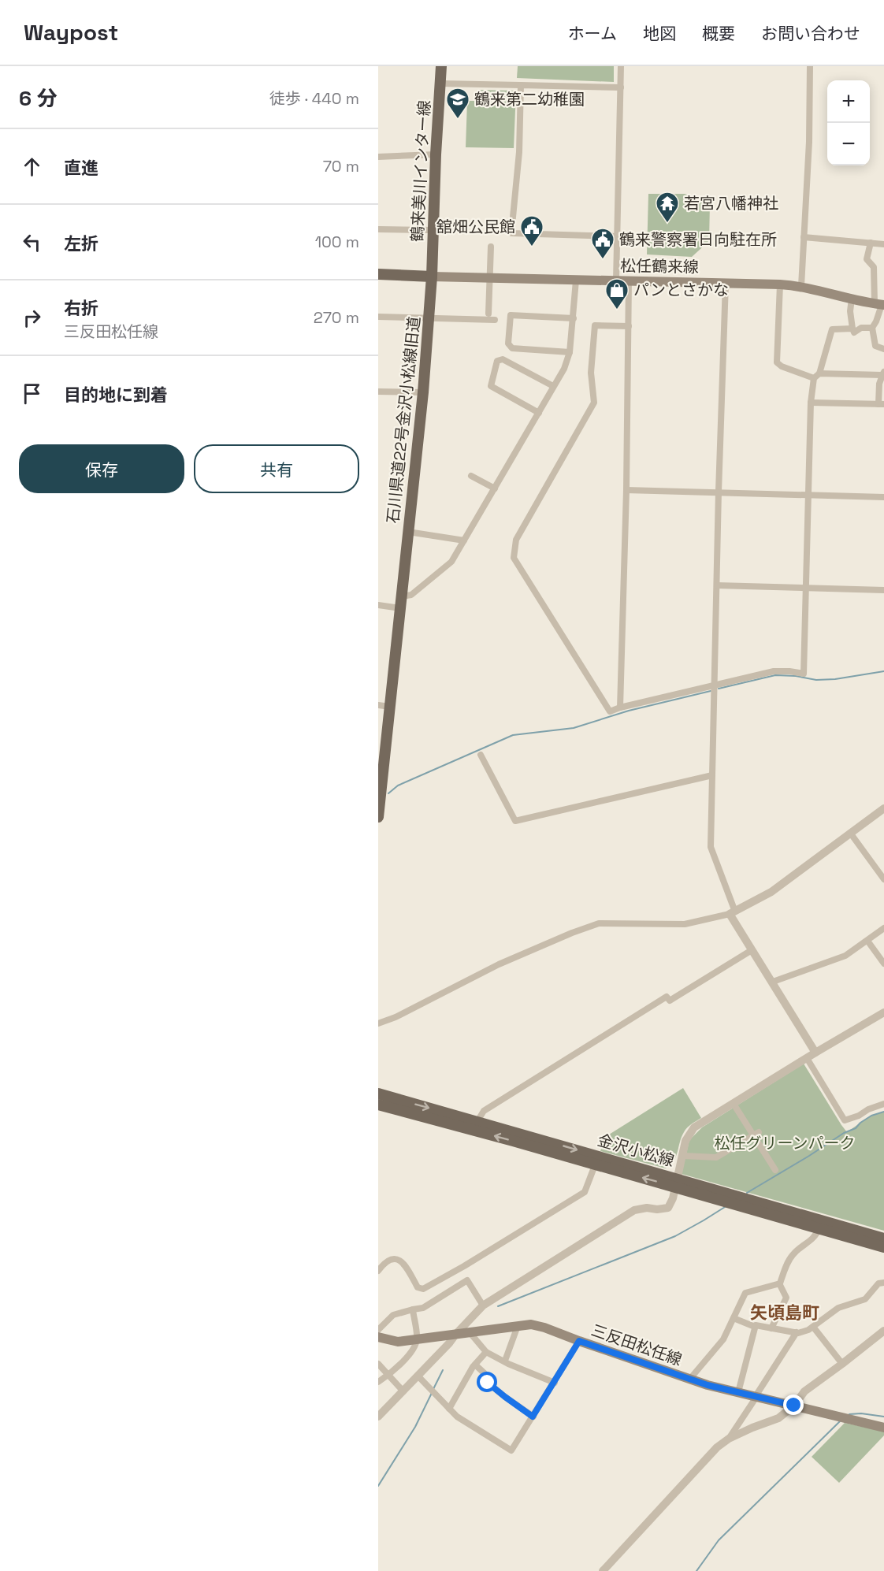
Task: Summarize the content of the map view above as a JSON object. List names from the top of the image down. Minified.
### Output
{"streets":{"main road":["鶴来美川インター線","松任鶴来線","石川県道22号金沢小松線旧道","金沢小松線","三反田松任線"]},"crossings":[["鶴来美川インター線","松任鶴来線"],["鶴来美川インター線","石川県道22号金沢小松線旧道"],["松任鶴来線","石川県道22号金沢小松線旧道"]],"districts":["矢頃島町"],"parks":["松任グリーンパーク"],"places":{"school or university":["鶴来第二幼稚園"],"temple":["若宮八幡神社"],"public building":["舘畑公民館","鶴来警察署日向駐在所"],"shop":["パンとさかな"]},"page":{"header":"Waypost","nav":["ホーム","地図","概要","お問い合わせ"],"heading":["6 分","徒歩 · 440 m"],"map_buttons":["+","−"],"list":[["直進","70 m"],["左折","100 m"],["右折","三反田松任線","270 m"],"目的地に到着"],"buttons":["保存","共有"]}}
